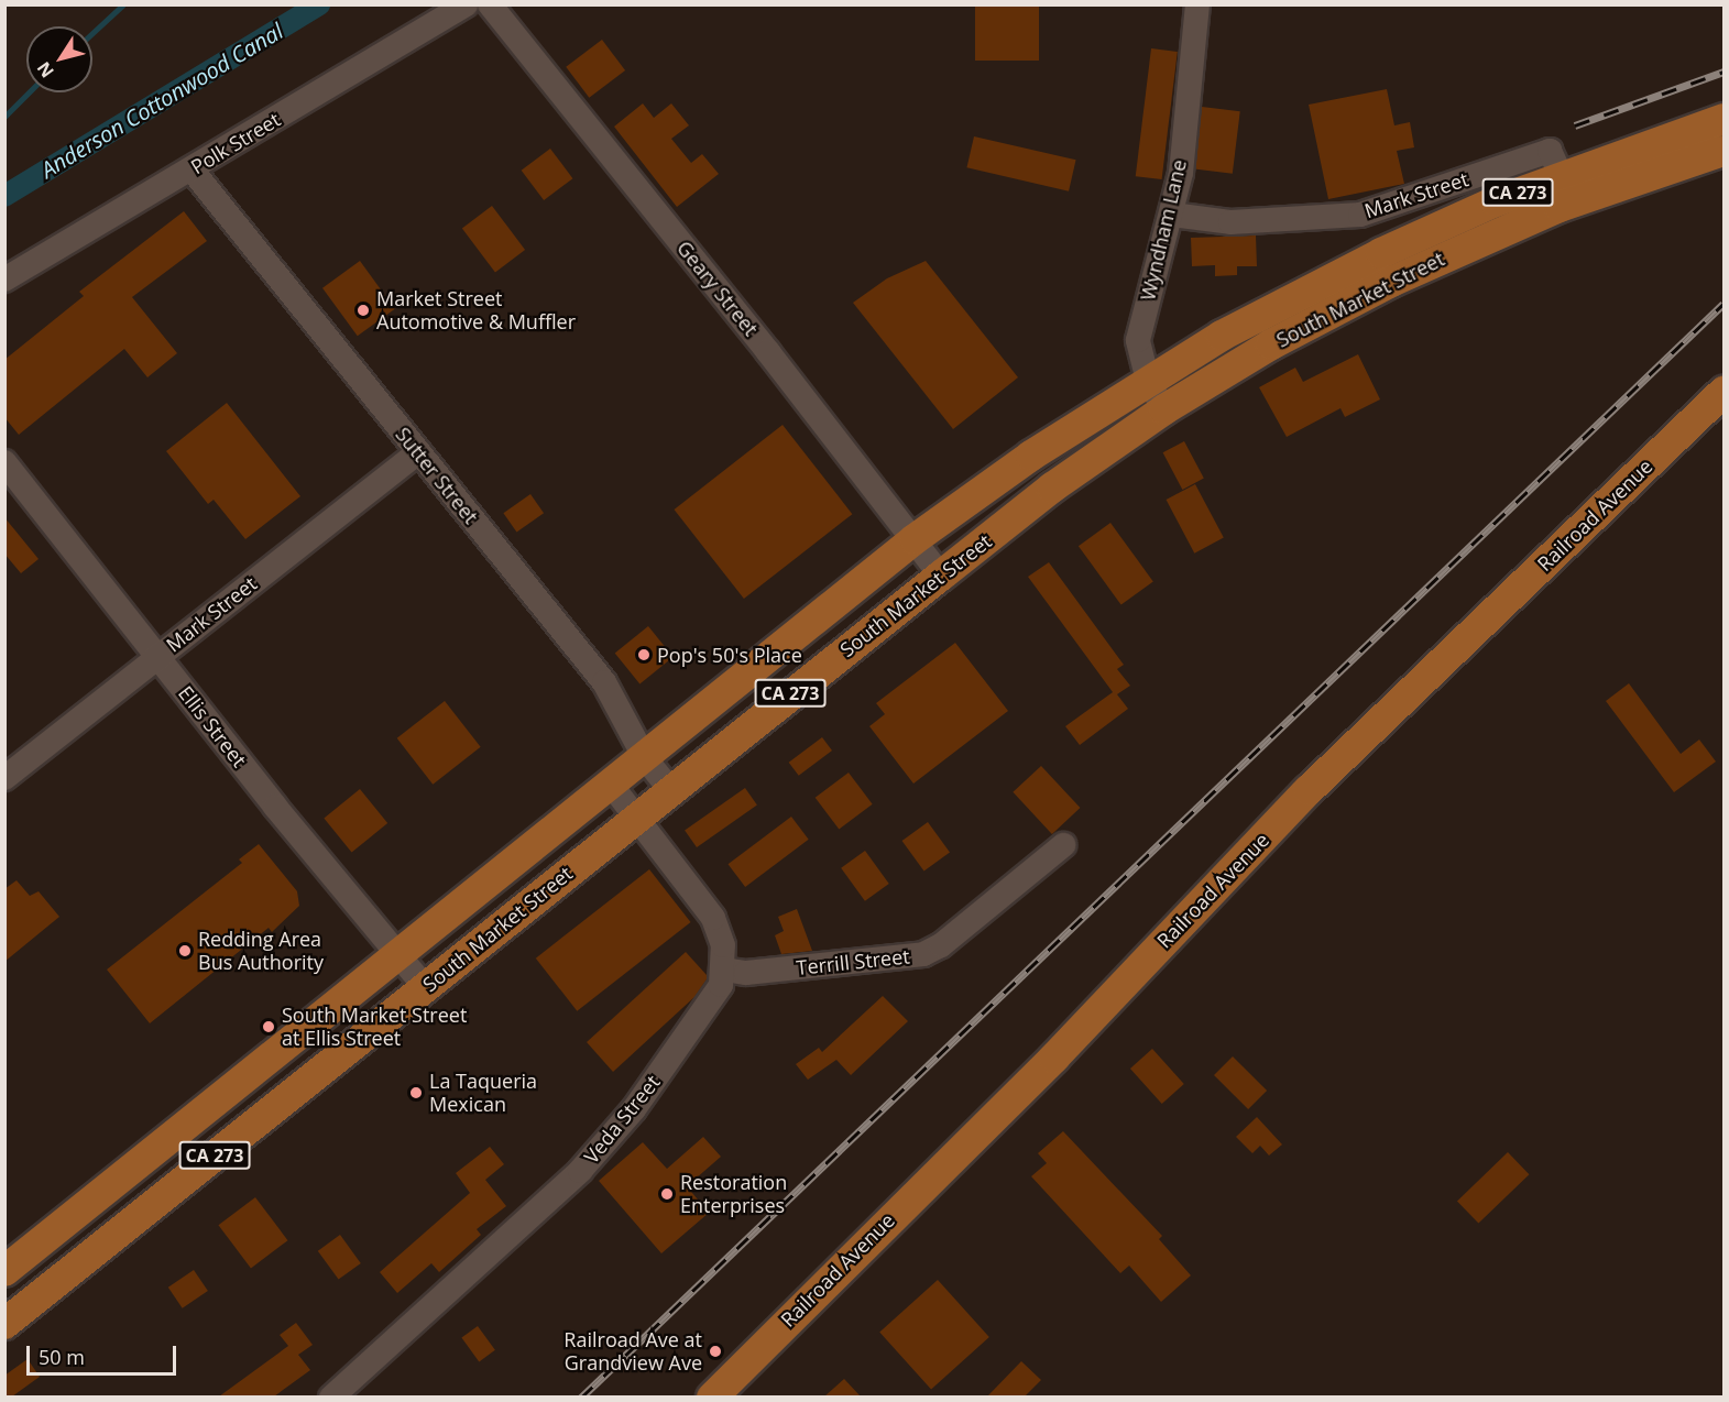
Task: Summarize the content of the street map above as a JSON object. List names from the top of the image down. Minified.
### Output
{"streets":{"main road":["CA 273","South Market Street","Railroad Avenue"],"street":["Polk Street","Mark Street","Wyndham Lane","Geary Street","Sutter Street","Ellis Street","Terrill Street","Veda Street"]},"crossings":[["Polk Street","Sutter Street"],["Mark Street","Wyndham Lane"],["Mark Street","South Market Street"],["Mark Street","Sutter Street"],["Mark Street","Ellis Street"],["Wyndham Lane","South Market Street"],["Geary Street","South Market Street"],["South Market Street","Sutter Street"],["South Market Street","Ellis Street"],["South Market Street","Veda Street"],["Terrill Street","Veda Street"]],"water":["Anderson Cottonwood Canal"],"places":["Market Street Automotive & Muffler","Pop's 50's Place","Redding Area Bus Authority","South Market Street at Ellis Street","La Taqueria Mexican","Restoration Enterprises","Railroad Ave at Grandview Ave"],"scale_bar":"50 m","north":"bottom left"}
